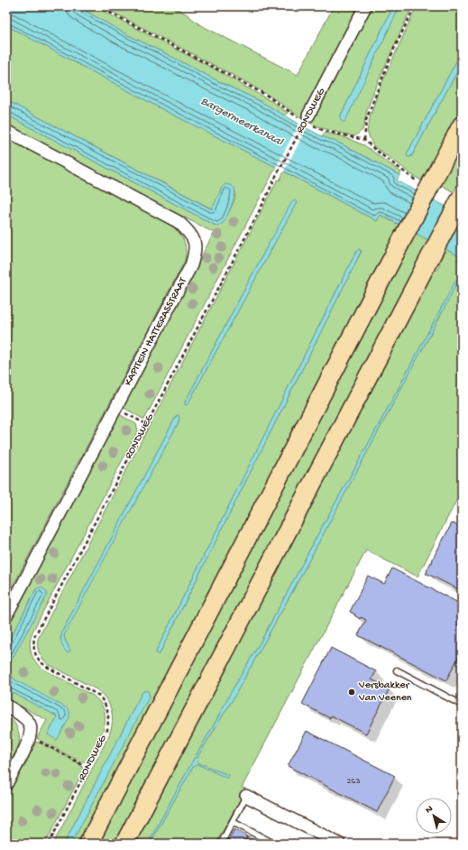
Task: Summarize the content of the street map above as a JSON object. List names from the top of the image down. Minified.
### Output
{"streets":{"street":["RONDWEG","KAPITEIN HATTERASSTRAAT"]},"water":["Bargermeerkanaal"],"places":["Versbakker Van Veenen"],"house_numbers":["263"],"north":"top left"}
